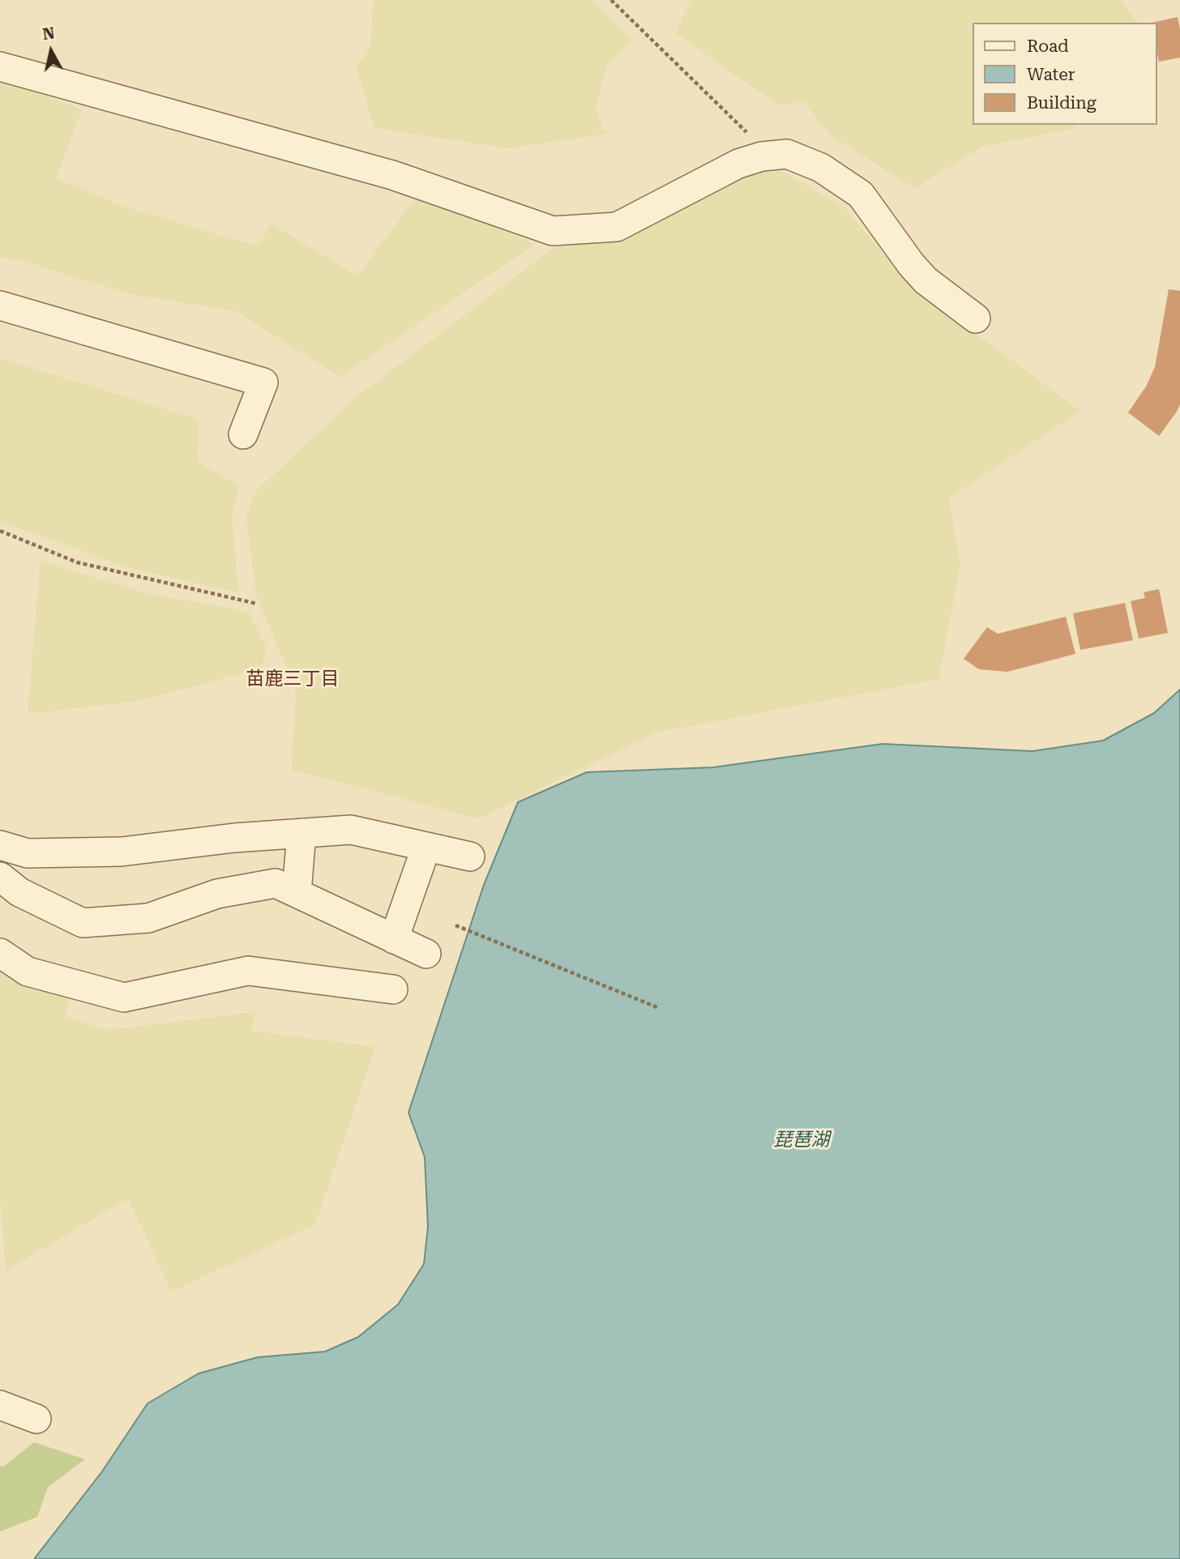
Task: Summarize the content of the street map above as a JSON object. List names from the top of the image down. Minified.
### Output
{"districts":["苗鹿三丁目"],"water":["琵琶湖"],"legend":["Road","Water","Building"],"north":"top"}
